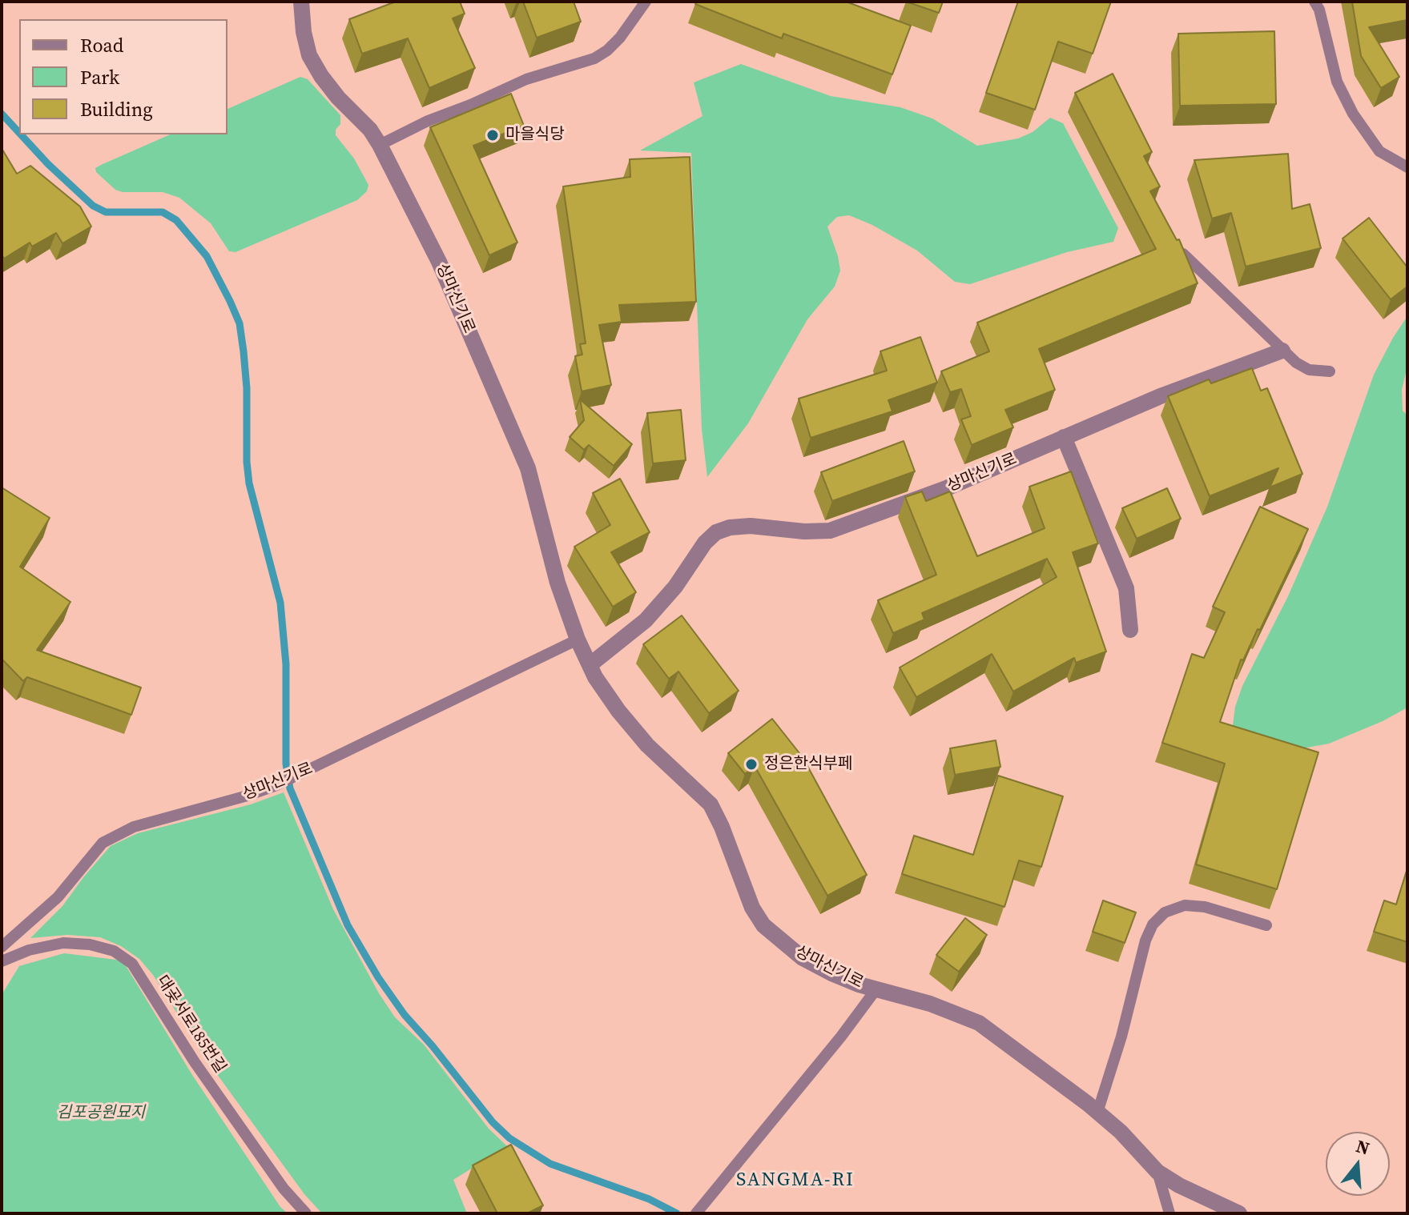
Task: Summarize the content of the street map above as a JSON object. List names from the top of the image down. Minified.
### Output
{"streets":{"street":["상마신기로"],"lane":["대곶서로185번길"]},"districts":["SANGMA-RI"],"parks":["김포공원묘지"],"places":["마을식당","정은한식부페"],"legend":["Road","Park","Building"],"north":"top"}
